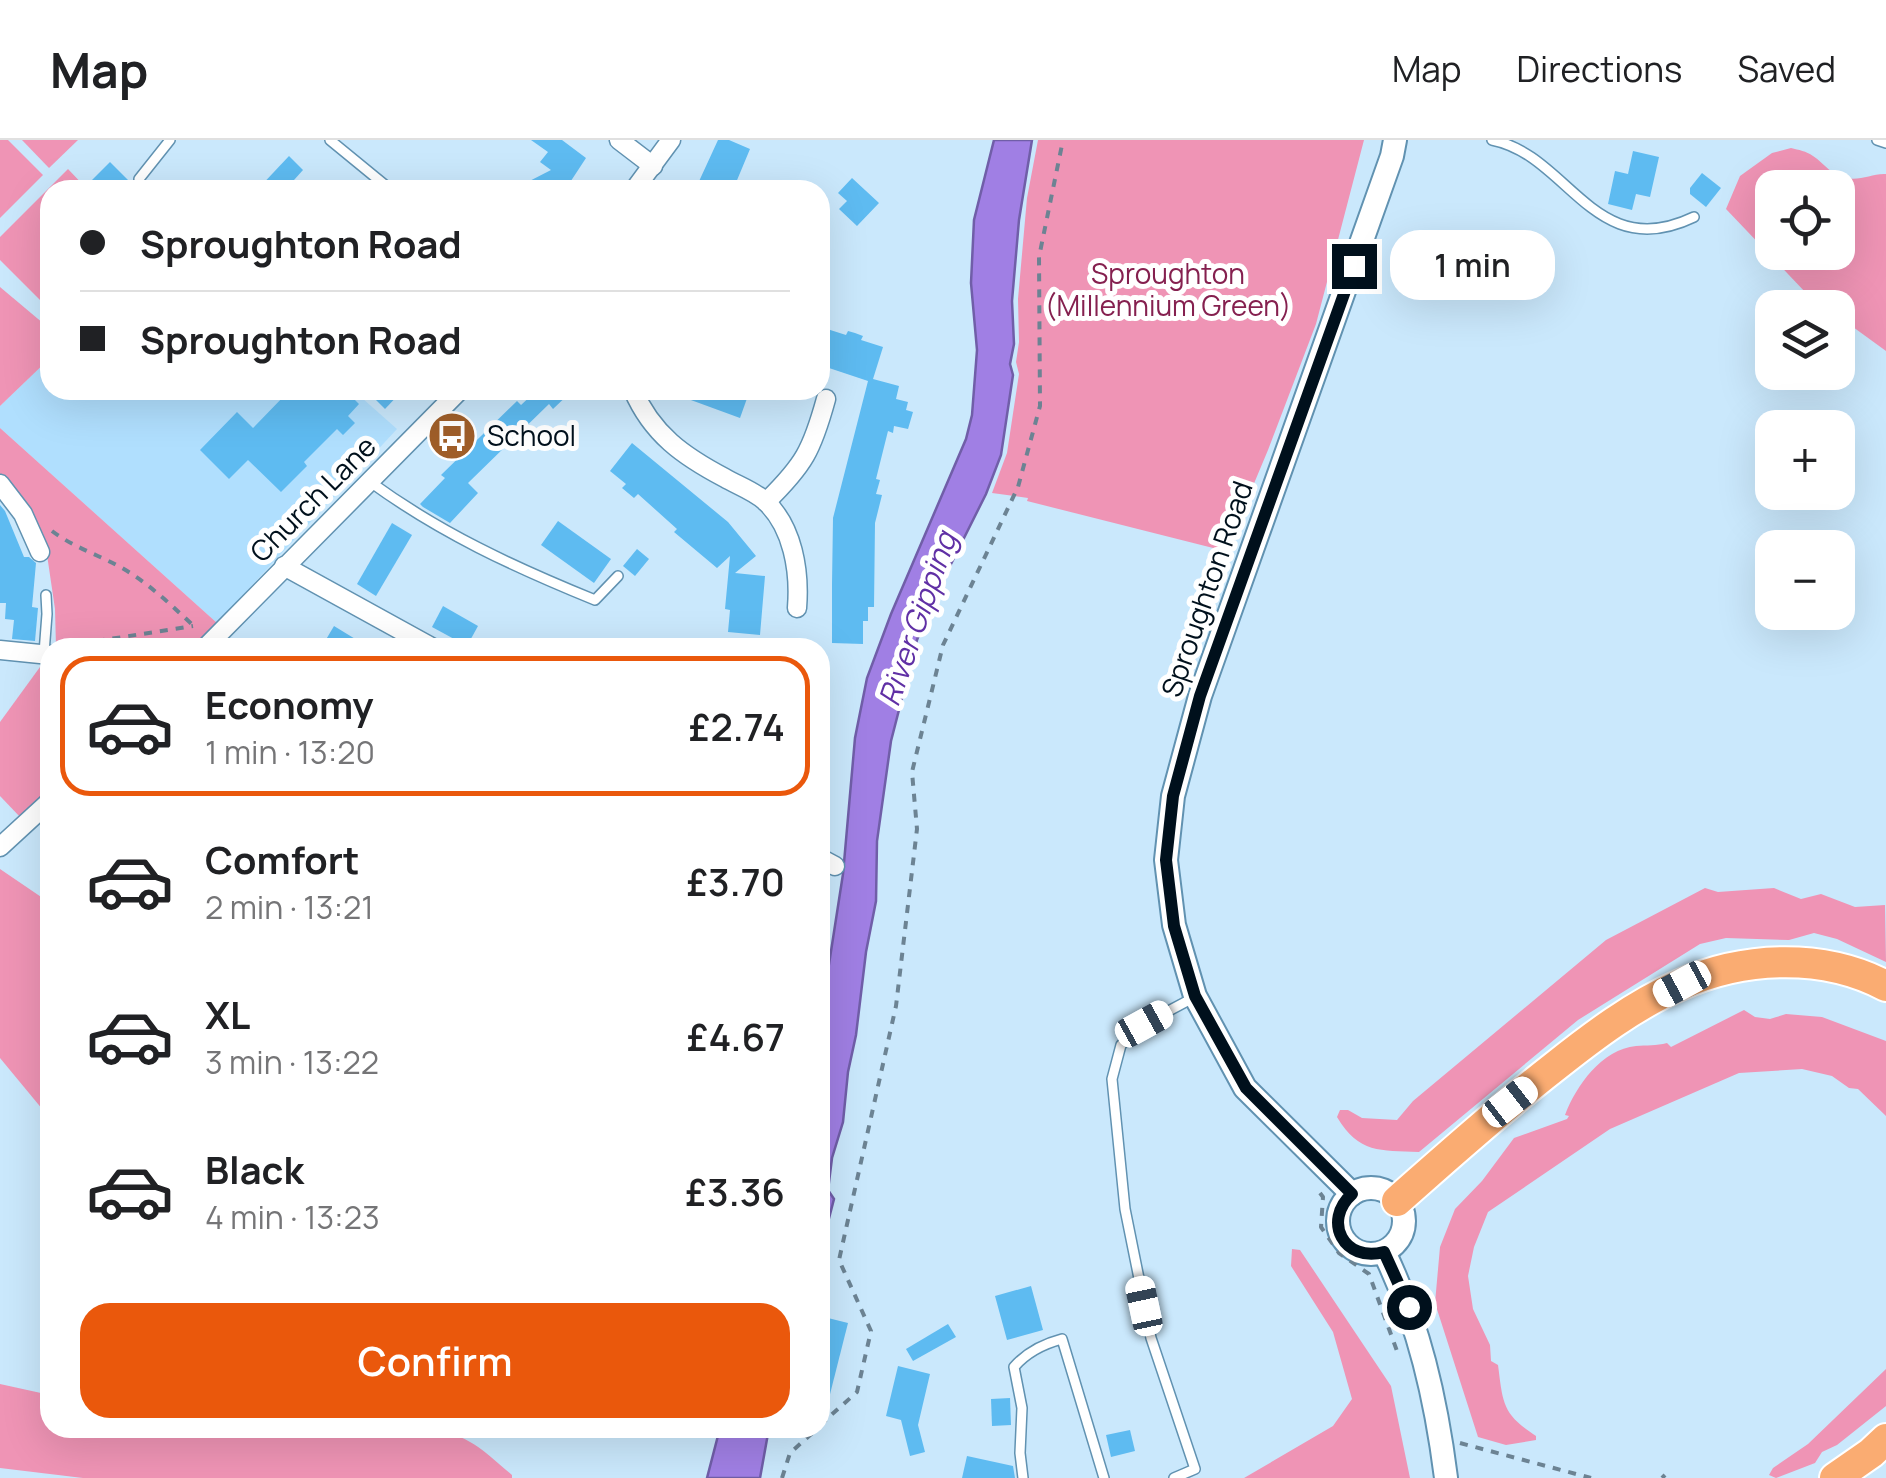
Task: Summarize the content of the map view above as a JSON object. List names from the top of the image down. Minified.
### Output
{"streets":{"street":["Church Lane","Sproughton Road"]},"water":["River Gipping"],"parks":["Sproughton (Millennium Green)"],"places":{"bus stop":["School"]},"page":{"header":"Map","nav":["Map","Directions","Saved"],"map_buttons":["+","−"],"banner":["Sproughton Road","Sproughton Road"],"bubble":"1 min","list":[{"name":"Economy","note":"1 min · 13:20","value":"£2.74"},{"name":"Comfort","note":"2 min · 13:21","value":"£3.70"},{"name":"XL","note":"3 min · 13:22","value":"£4.67"},{"name":"Black","note":"4 min · 13:23","value":"£3.36"}],"buttons":"Confirm"}}
